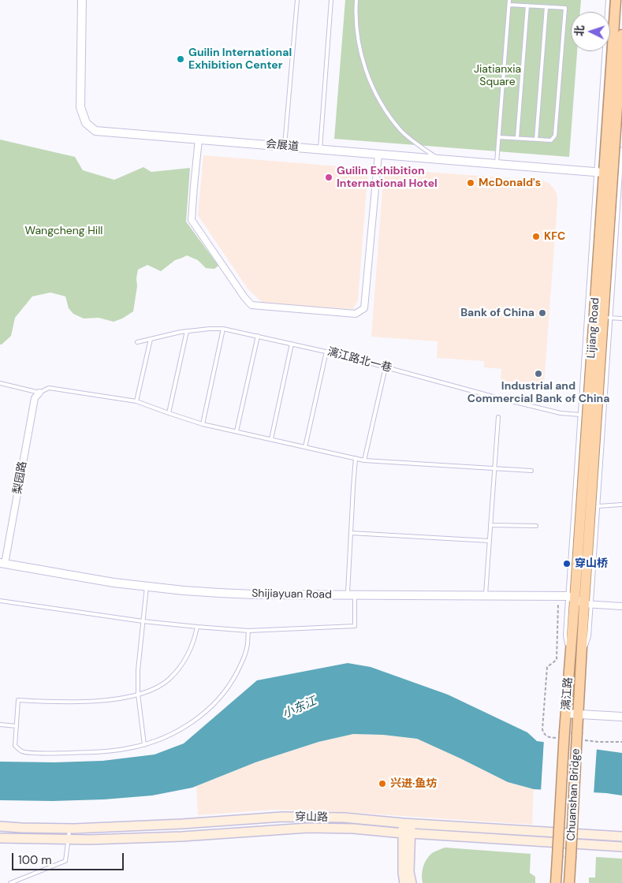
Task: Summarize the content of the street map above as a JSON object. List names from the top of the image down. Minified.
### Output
{"streets":{"highway":["Lijiang Road","漓江路","Chuanshan Bridge"],"main road":["穿山路"],"street":["会展道","梨园路","Shijiayuan Road"],"lane":["漓江路北一巷"]},"crossings":[["会展道","Lijiang Road"],["Lijiang Road","Shijiayuan Road"],["Lijiang Road","漓江路"],["梨园路","Shijiayuan Road"],["漓江路","Chuanshan Bridge"]],"water":["小东江"],"parks":["Jiatianxia Square","Wangcheng Hill"],"places":["Guilin International Exhibition Center","Guilin Exhibition International Hotel","McDonald's","KFC","Bank of China","Industrial and Commercial Bank of China","穿山桥","兴进·鱼坊"],"scale_bar":"100 m","north":"left"}
